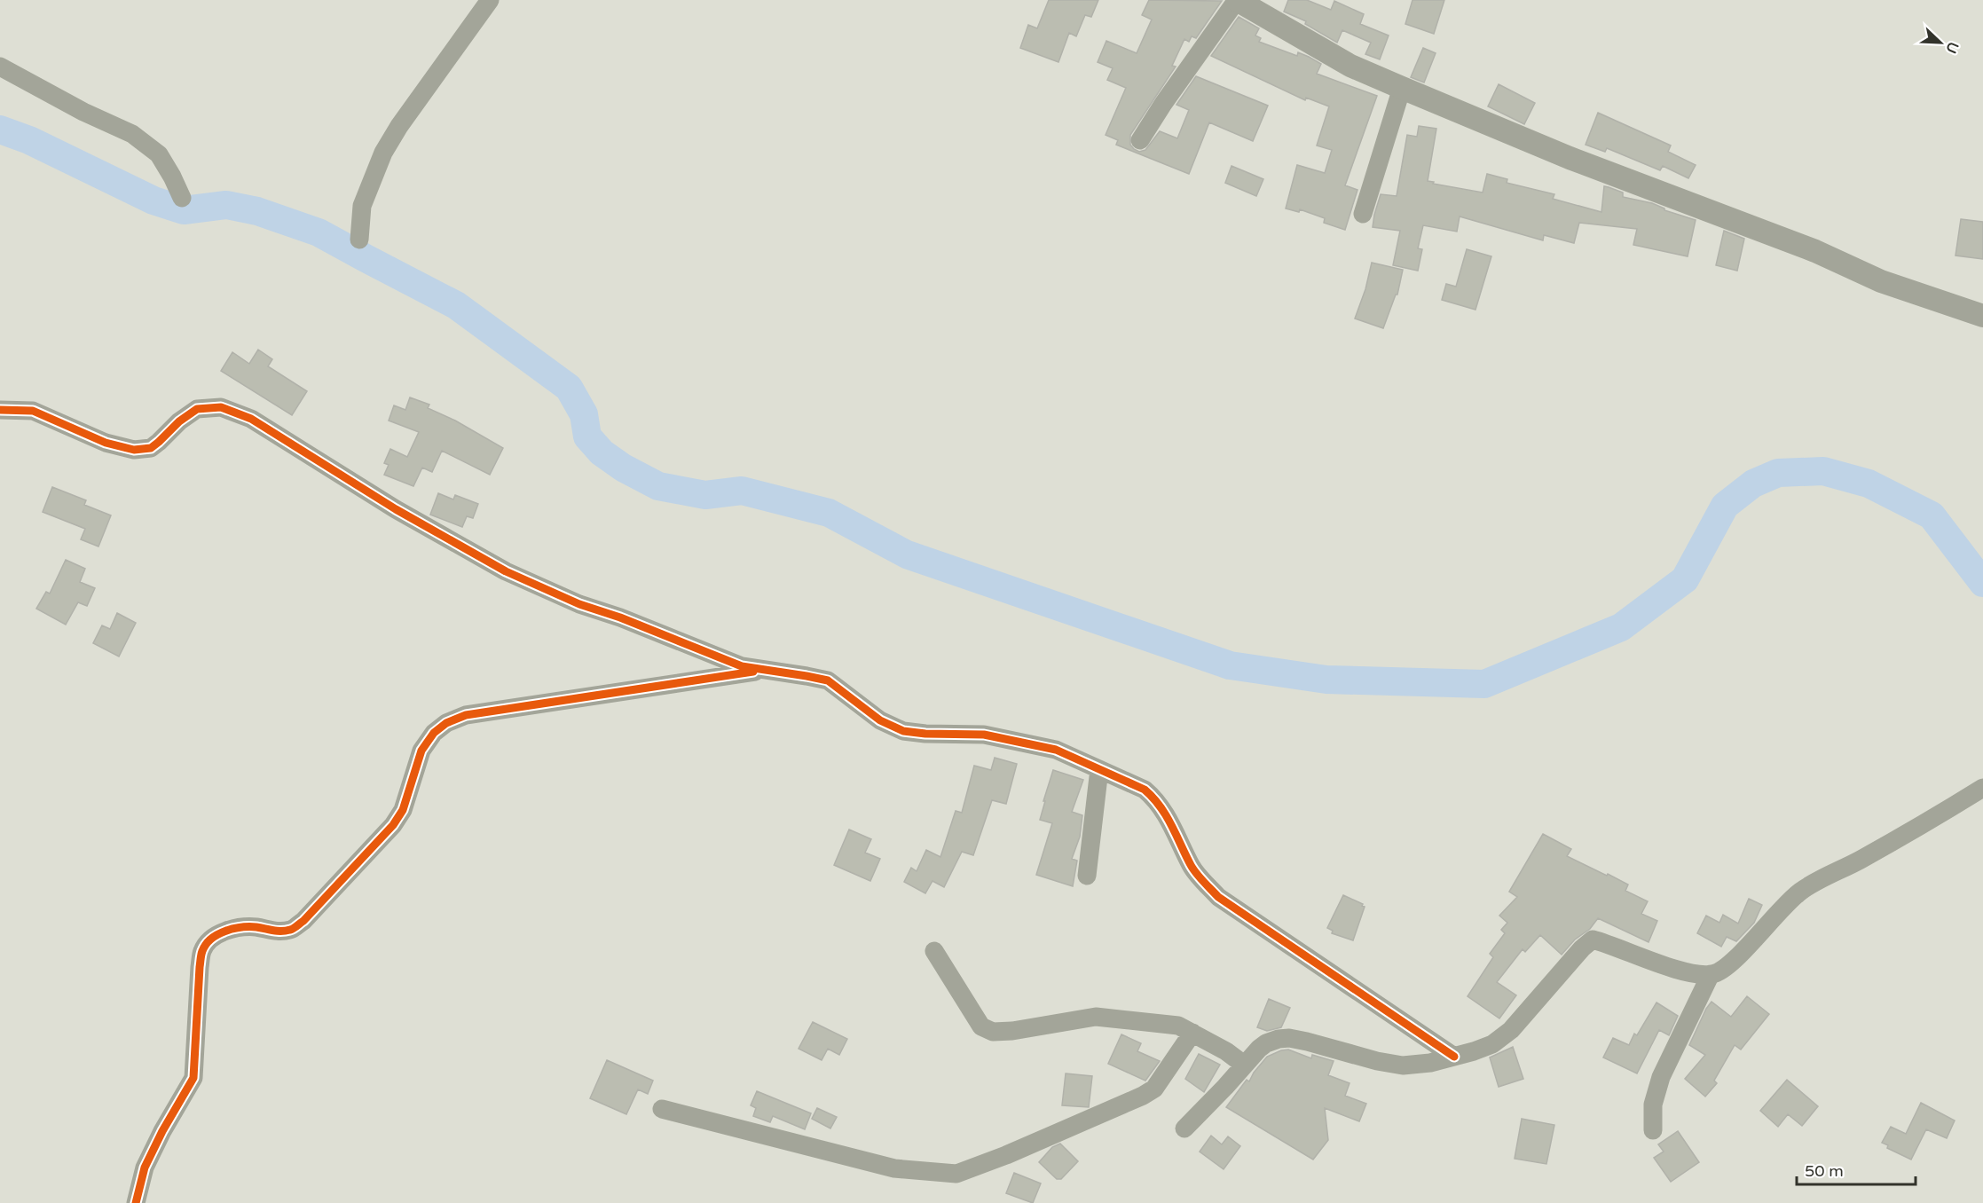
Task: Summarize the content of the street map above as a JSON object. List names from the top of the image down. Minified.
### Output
{"scale_bar":"50 m","north":"bottom right"}
